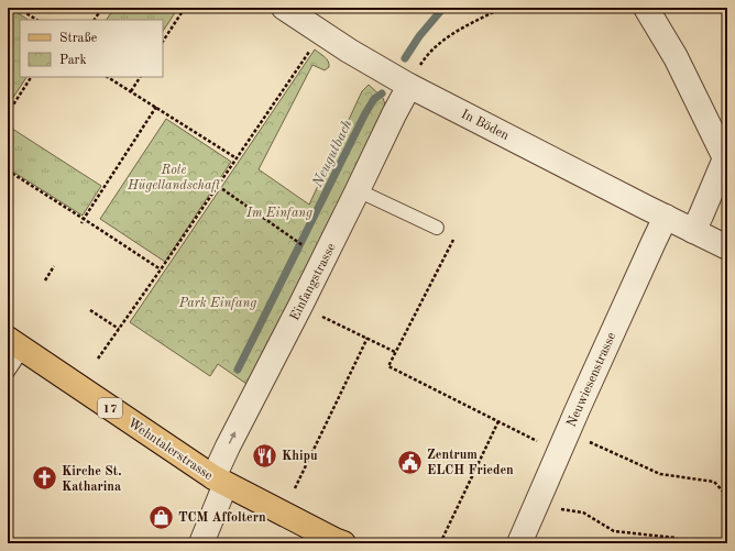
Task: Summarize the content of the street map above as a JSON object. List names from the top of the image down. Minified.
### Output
{"streets":{"main road":["17","Wehntalerstrasse"],"street":["In Böden","Einfangstrasse","Neuwiesenstrasse"]},"crossings":[["In Böden","Einfangstrasse"],["In Böden","Neuwiesenstrasse"],["Einfangstrasse","Wehntalerstrasse"]],"one_way":["Einfangstrasse"],"water":["Neugutbach"],"parks":["Rote Hügellandschaft","Im Einfang","Park Einfang"],"places":{"restaurant":["Khipu"],"public building":["Zentrum ELCH Frieden"],"church":["Kirche St. Katharina"],"shop":["TCM Affoltern"]},"legend":["Straße","Park"]}
